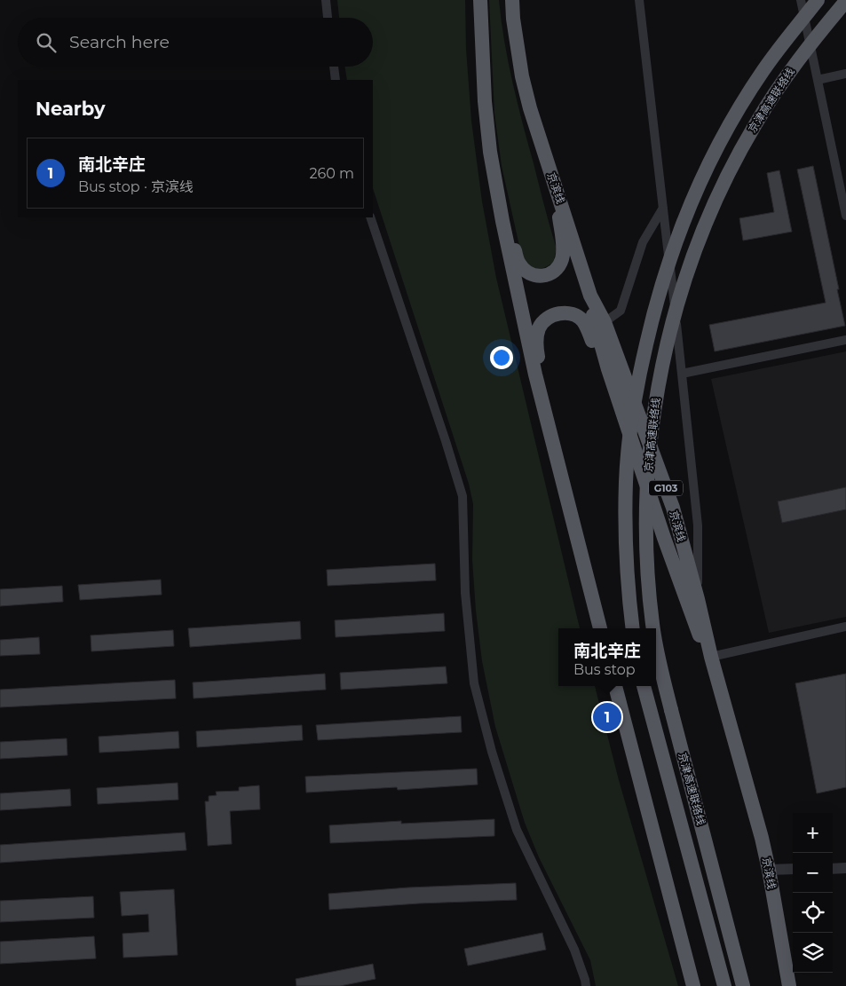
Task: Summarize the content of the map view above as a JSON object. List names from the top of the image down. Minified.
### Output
{"streets":{"highway":["京津高速联络线","京滨线","G103"]},"page":{"search":"Search here","heading":"Nearby","list":[{"mark":"1","name":"南北辛庄","note":"Bus stop · 京滨线","value":"260 m"}],"popup":["南北辛庄","Bus stop"],"pins":"1","map_buttons":["+","−"]}}
